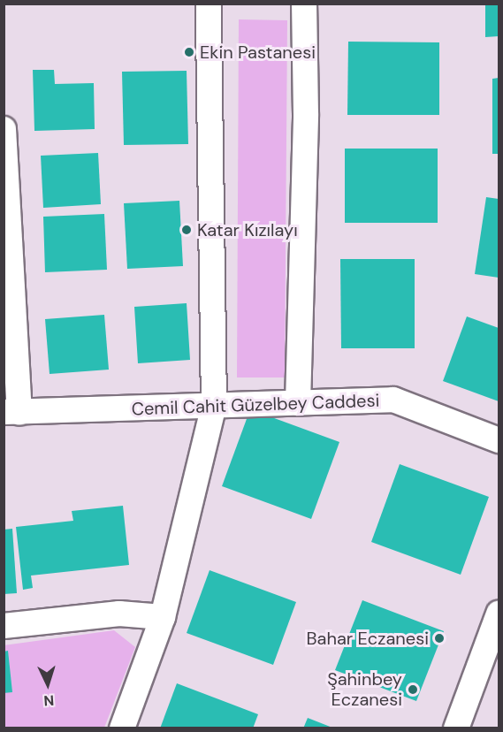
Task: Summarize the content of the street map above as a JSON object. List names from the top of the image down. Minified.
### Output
{"streets":{"street":["Cemil Cahit Güzelbey Caddesi"]},"places":["Ekin Pastanesi","Katar Kızılayı","Bahar Eczanesi","Şahinbey Eczanesi"],"north":"bottom"}
